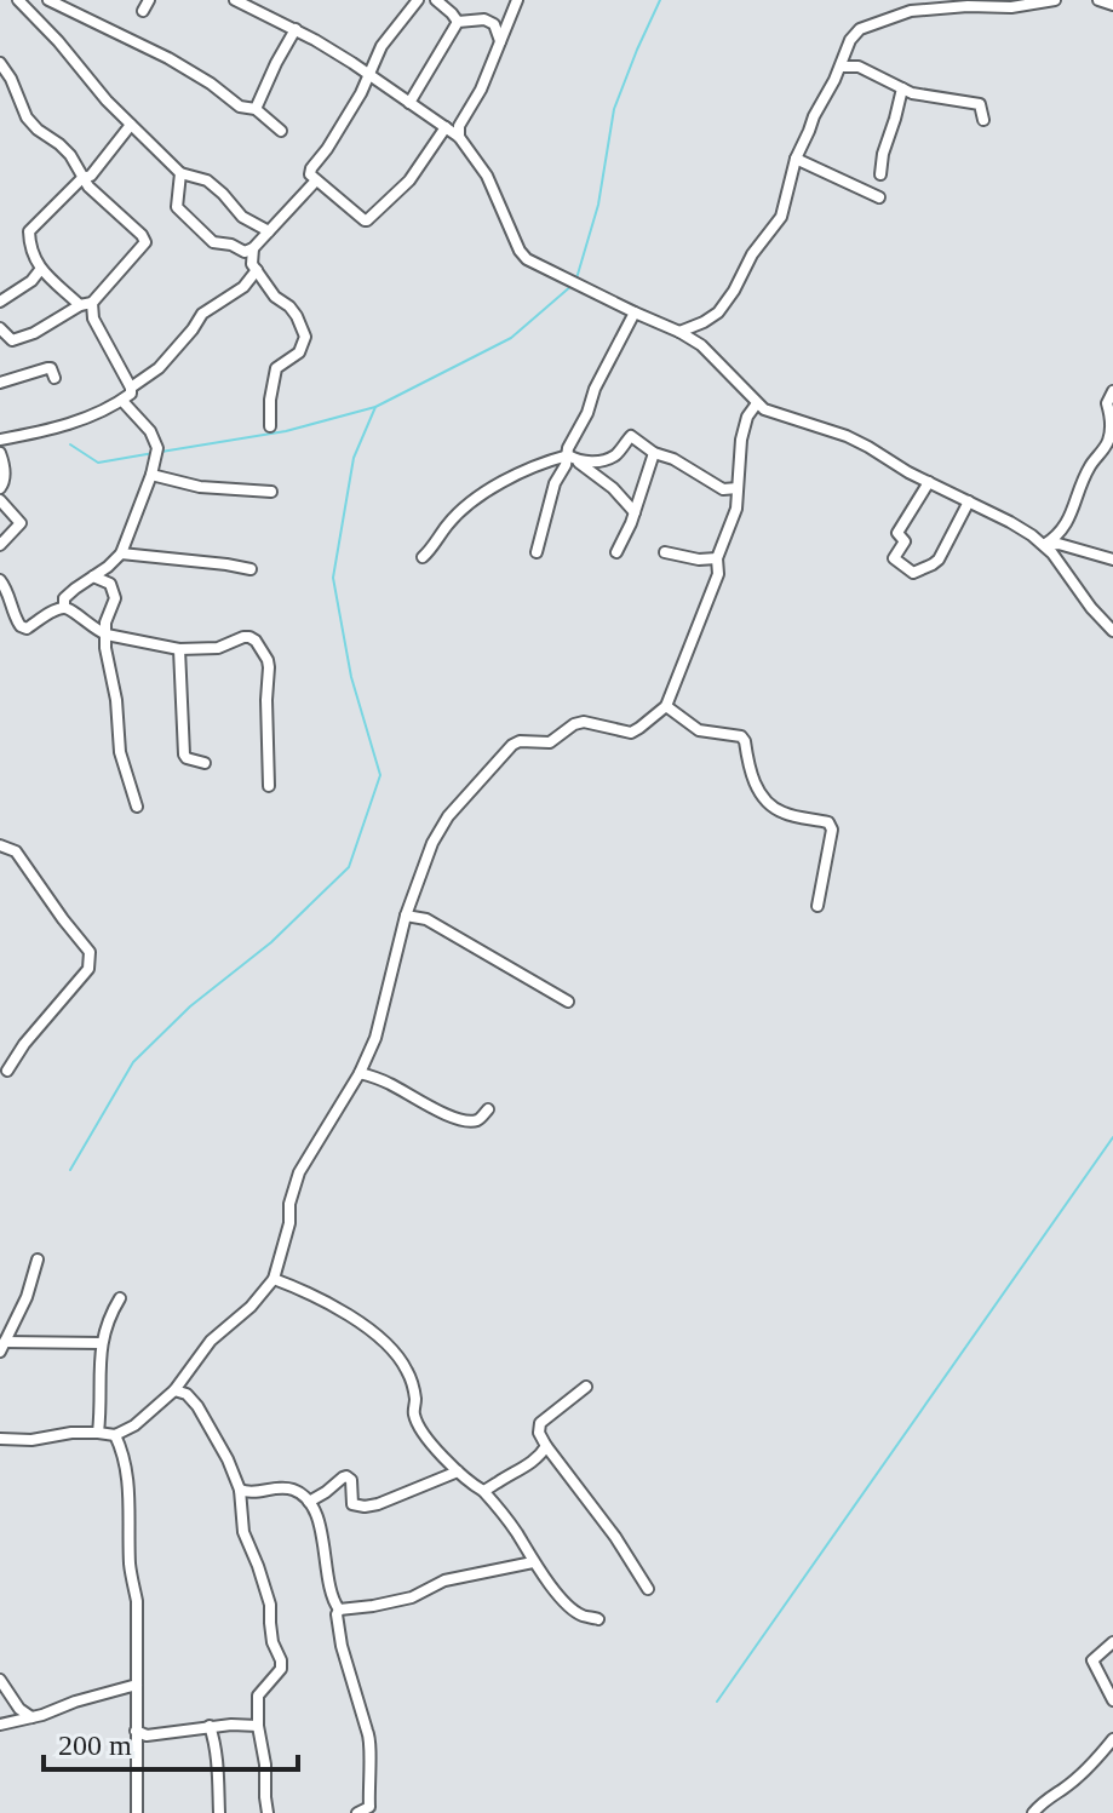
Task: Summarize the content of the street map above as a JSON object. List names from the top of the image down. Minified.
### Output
{"scale_bar":"200 m"}
